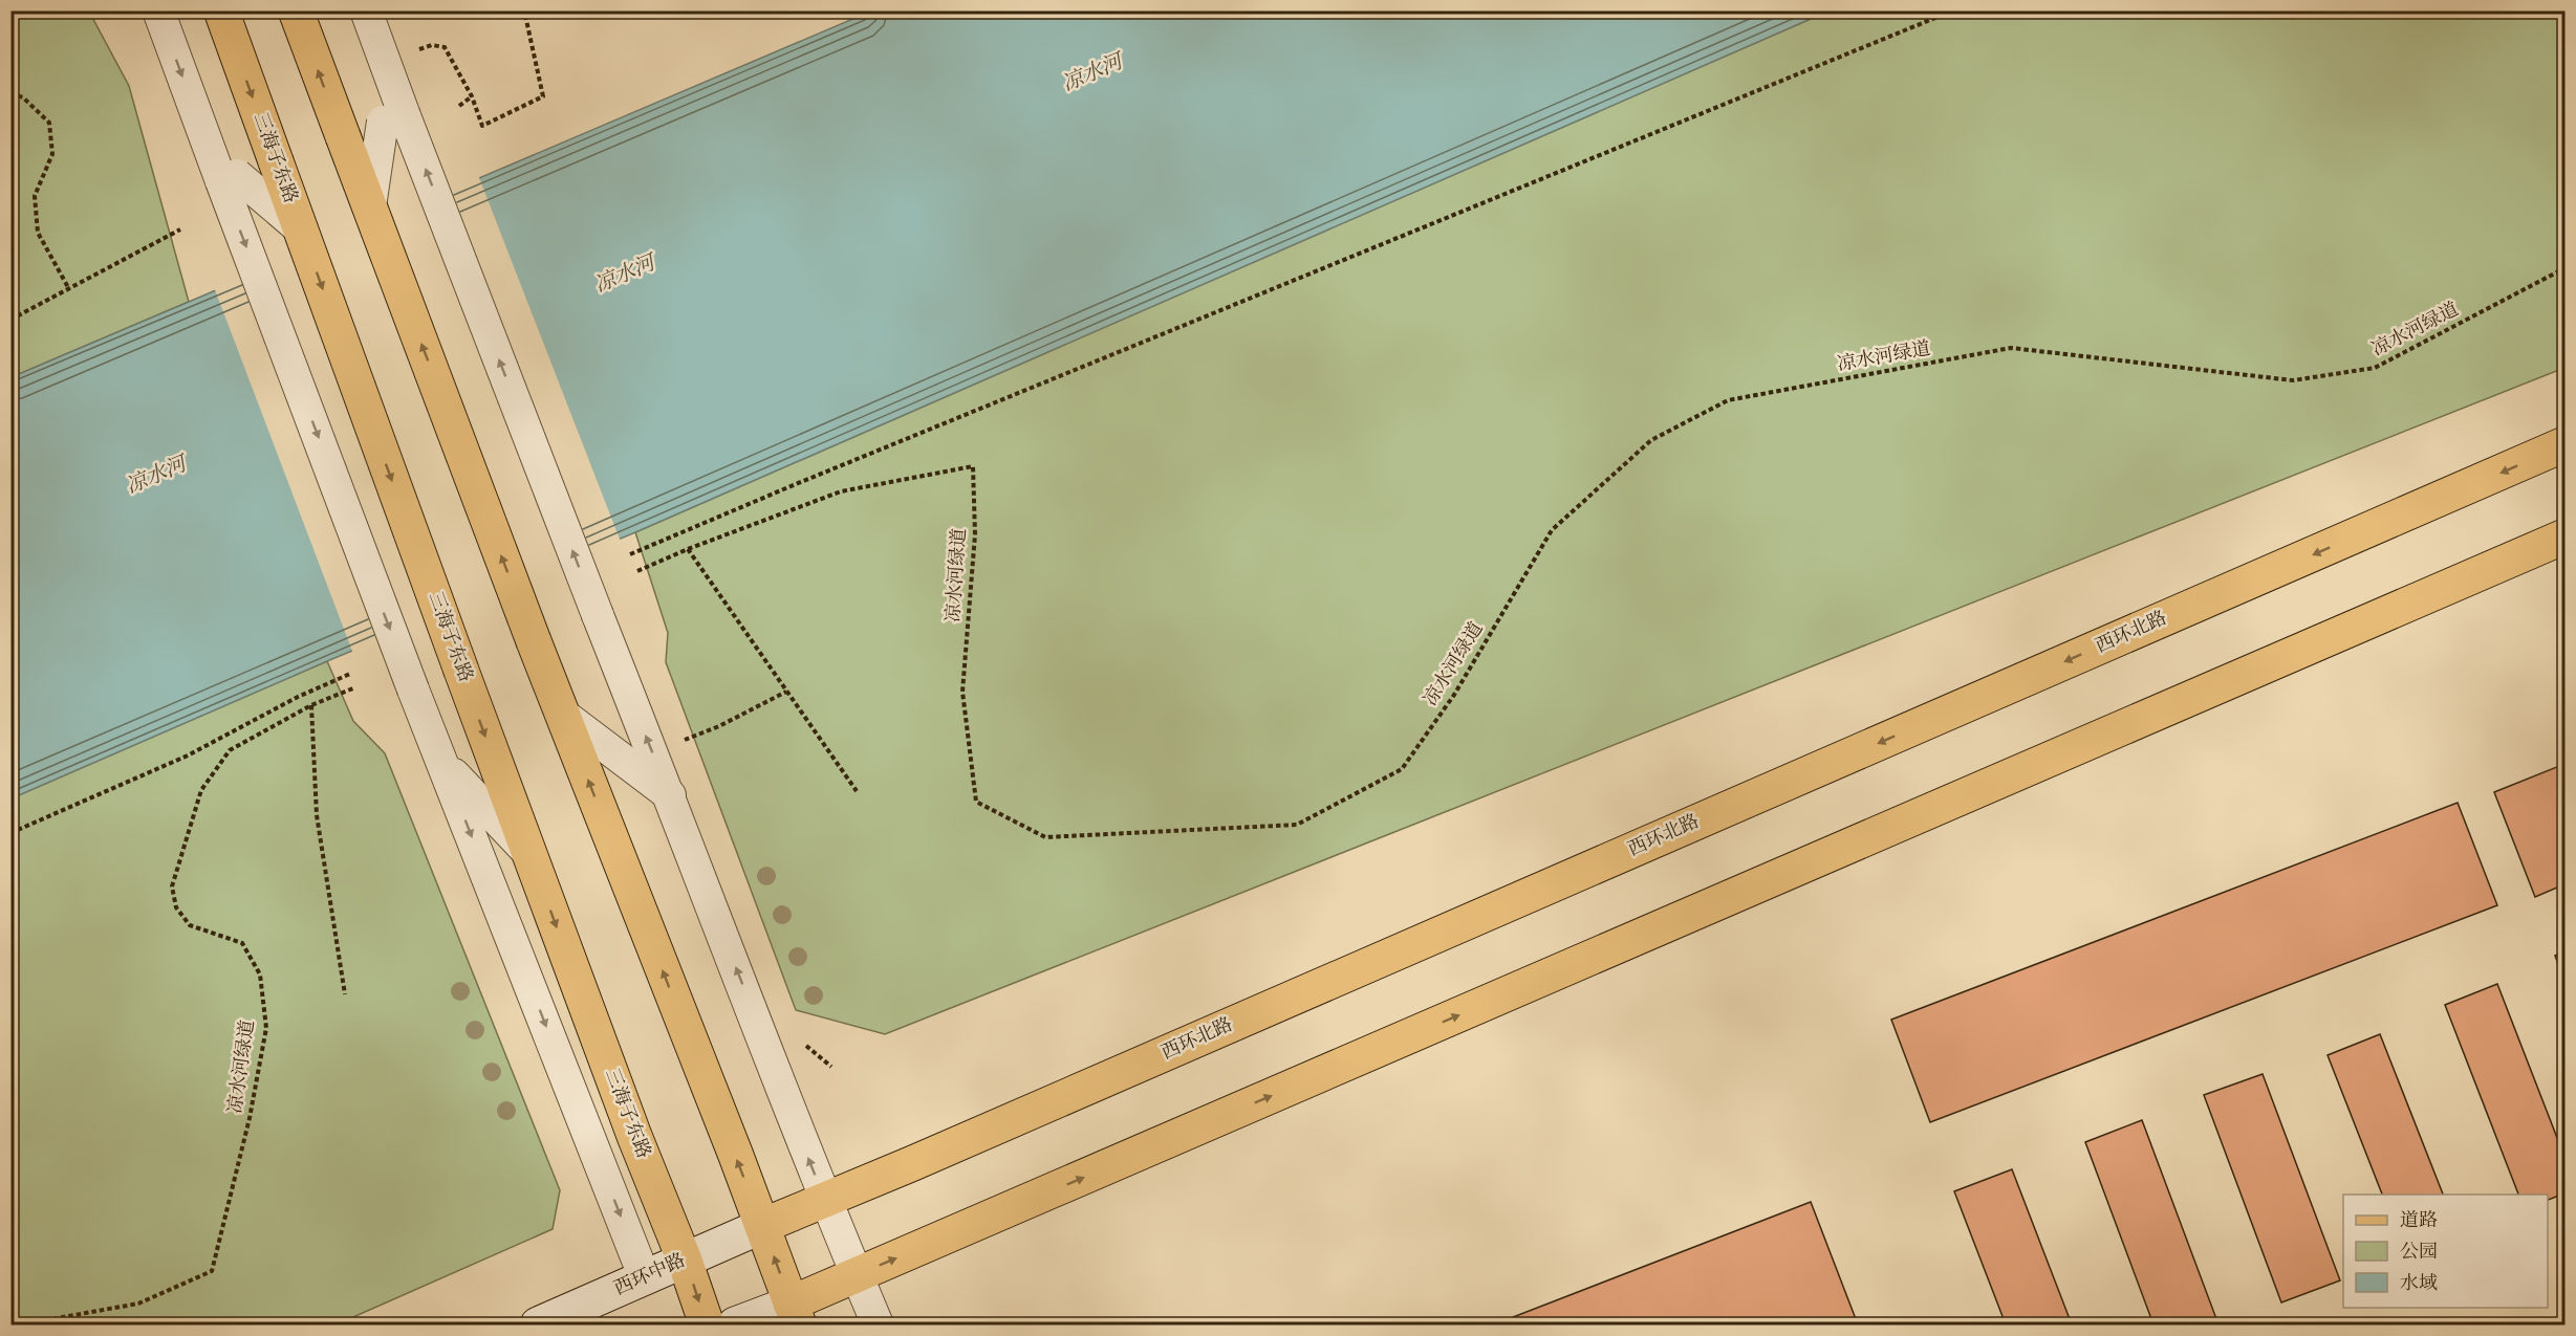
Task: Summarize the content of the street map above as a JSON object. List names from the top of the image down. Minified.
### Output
{"streets":{"main road":["三海子东路","西环北路","西环中路"],"path":["凉水河绿道"]},"crossings":[["三海子东路","西环中路"],["西环北路","西环中路"]],"water":["凉水河"],"legend":["道路","公园","水域"]}
